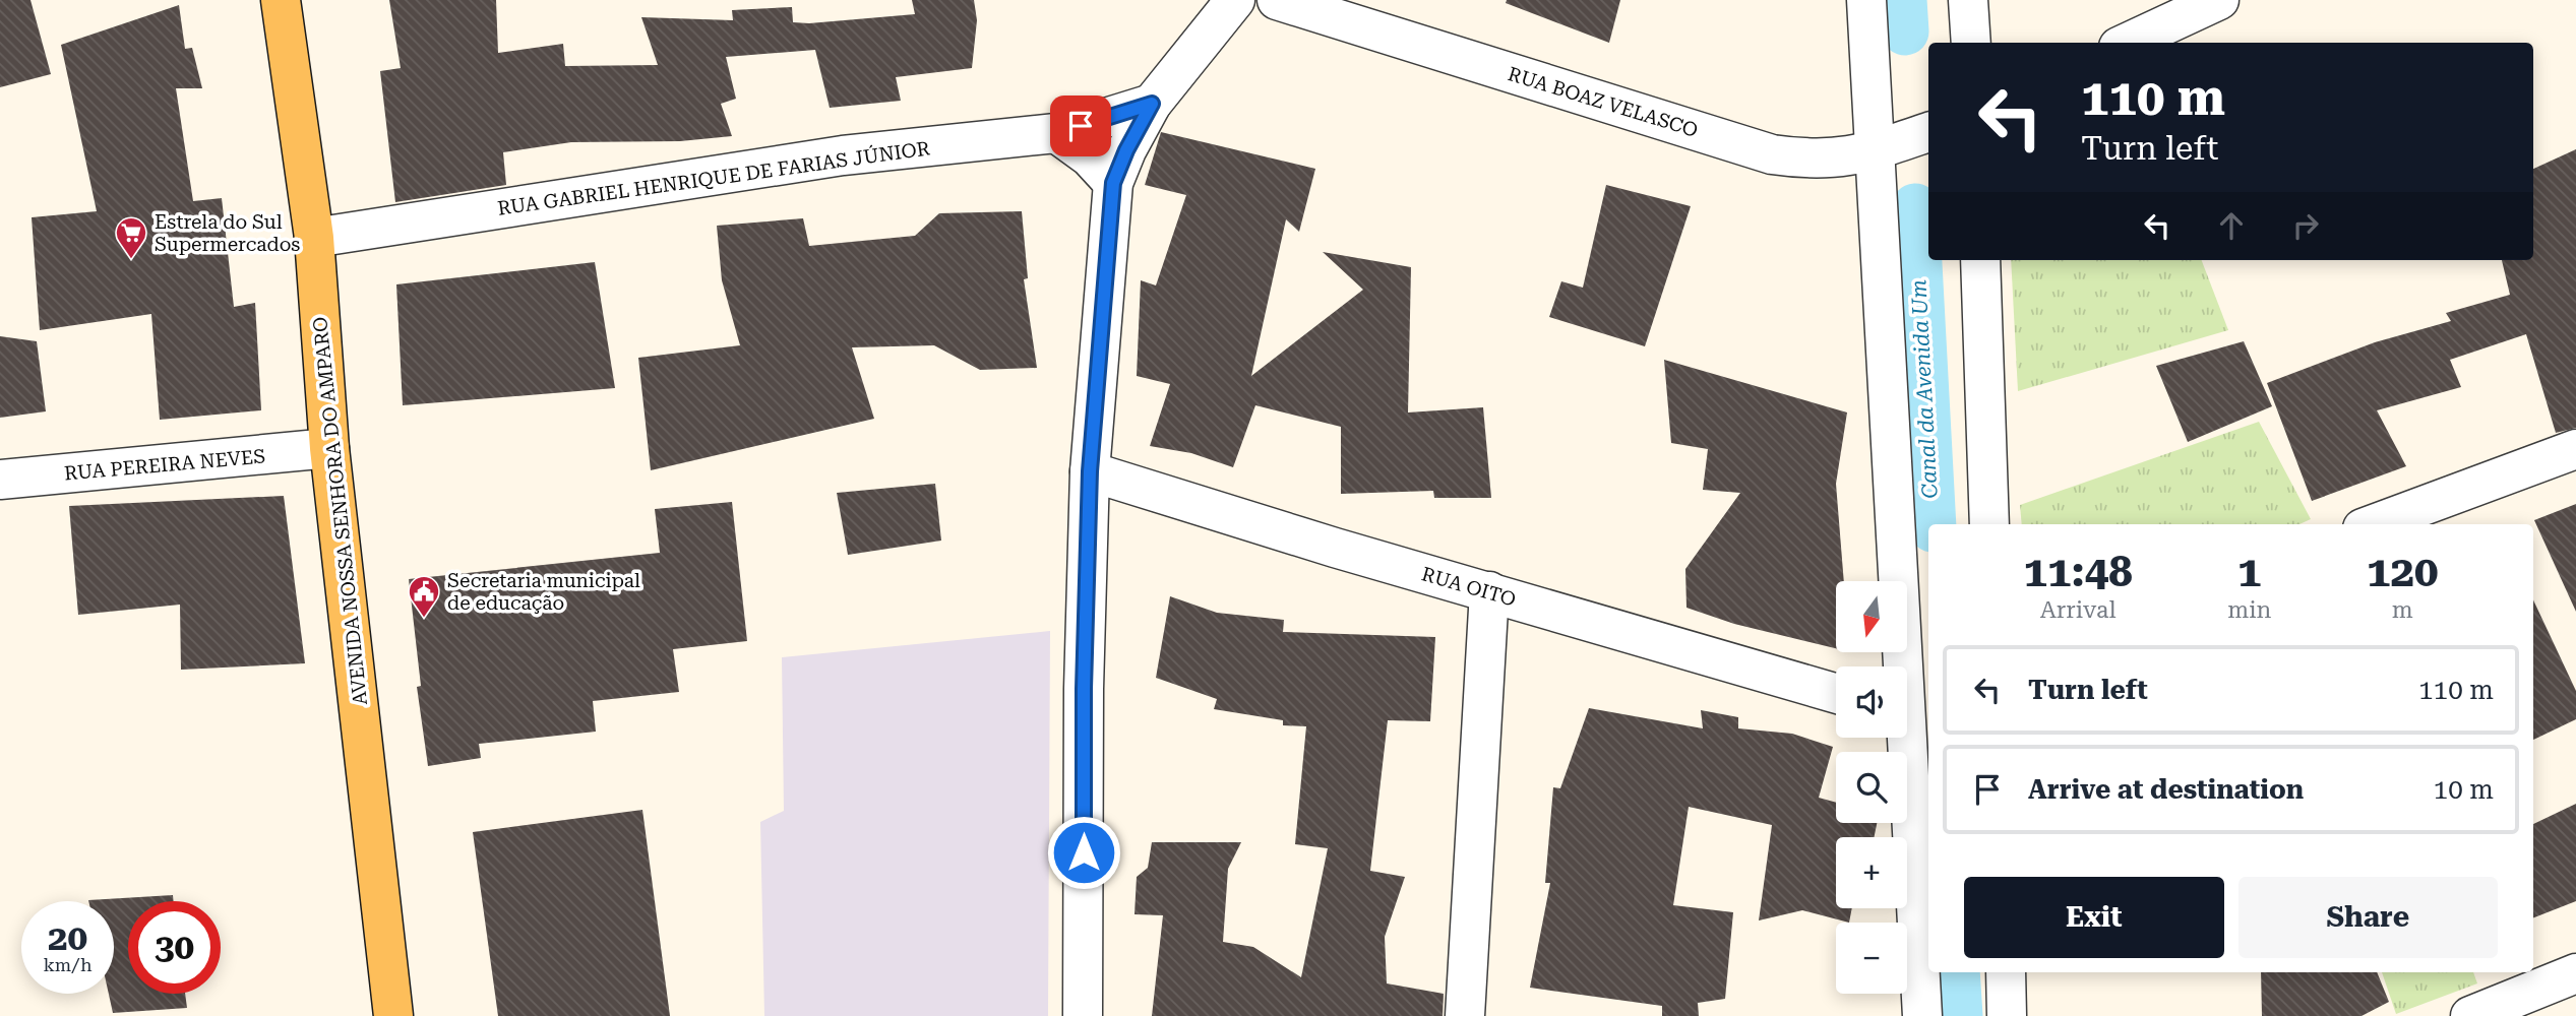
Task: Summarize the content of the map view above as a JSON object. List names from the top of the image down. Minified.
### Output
{"streets":{"main road":["AVENIDA NOSSA SENHORA DO AMPARO"],"street":["RUA BOAZ VELASCO","RUA GABRIEL HENRIQUE DE FARIAS JÚNIOR","RUA PEREIRA NEVES","RUA OITO"]},"crossings":[["RUA GABRIEL HENRIQUE DE FARIAS JÚNIOR","AVENIDA NOSSA SENHORA DO AMPARO"],["RUA PEREIRA NEVES","AVENIDA NOSSA SENHORA DO AMPARO"]],"water":["Canal da Avenida Um"],"places":{"supermarket":["Estrela do Sul Supermercados"],"public building":["Secretaria municipal de educação"]},"north":"bottom","page":{"turn":["110 m","Turn left"],"eta":["11:48","Arrival","1","min","120","m"],"map_buttons":["+","−"],"list":[{"name":"Turn left","value":"110 m"},{"name":"Arrive at destination","value":"10 m"}],"buttons":["Exit","Share"],"speed":"20 km/h","limit":"30"}}
